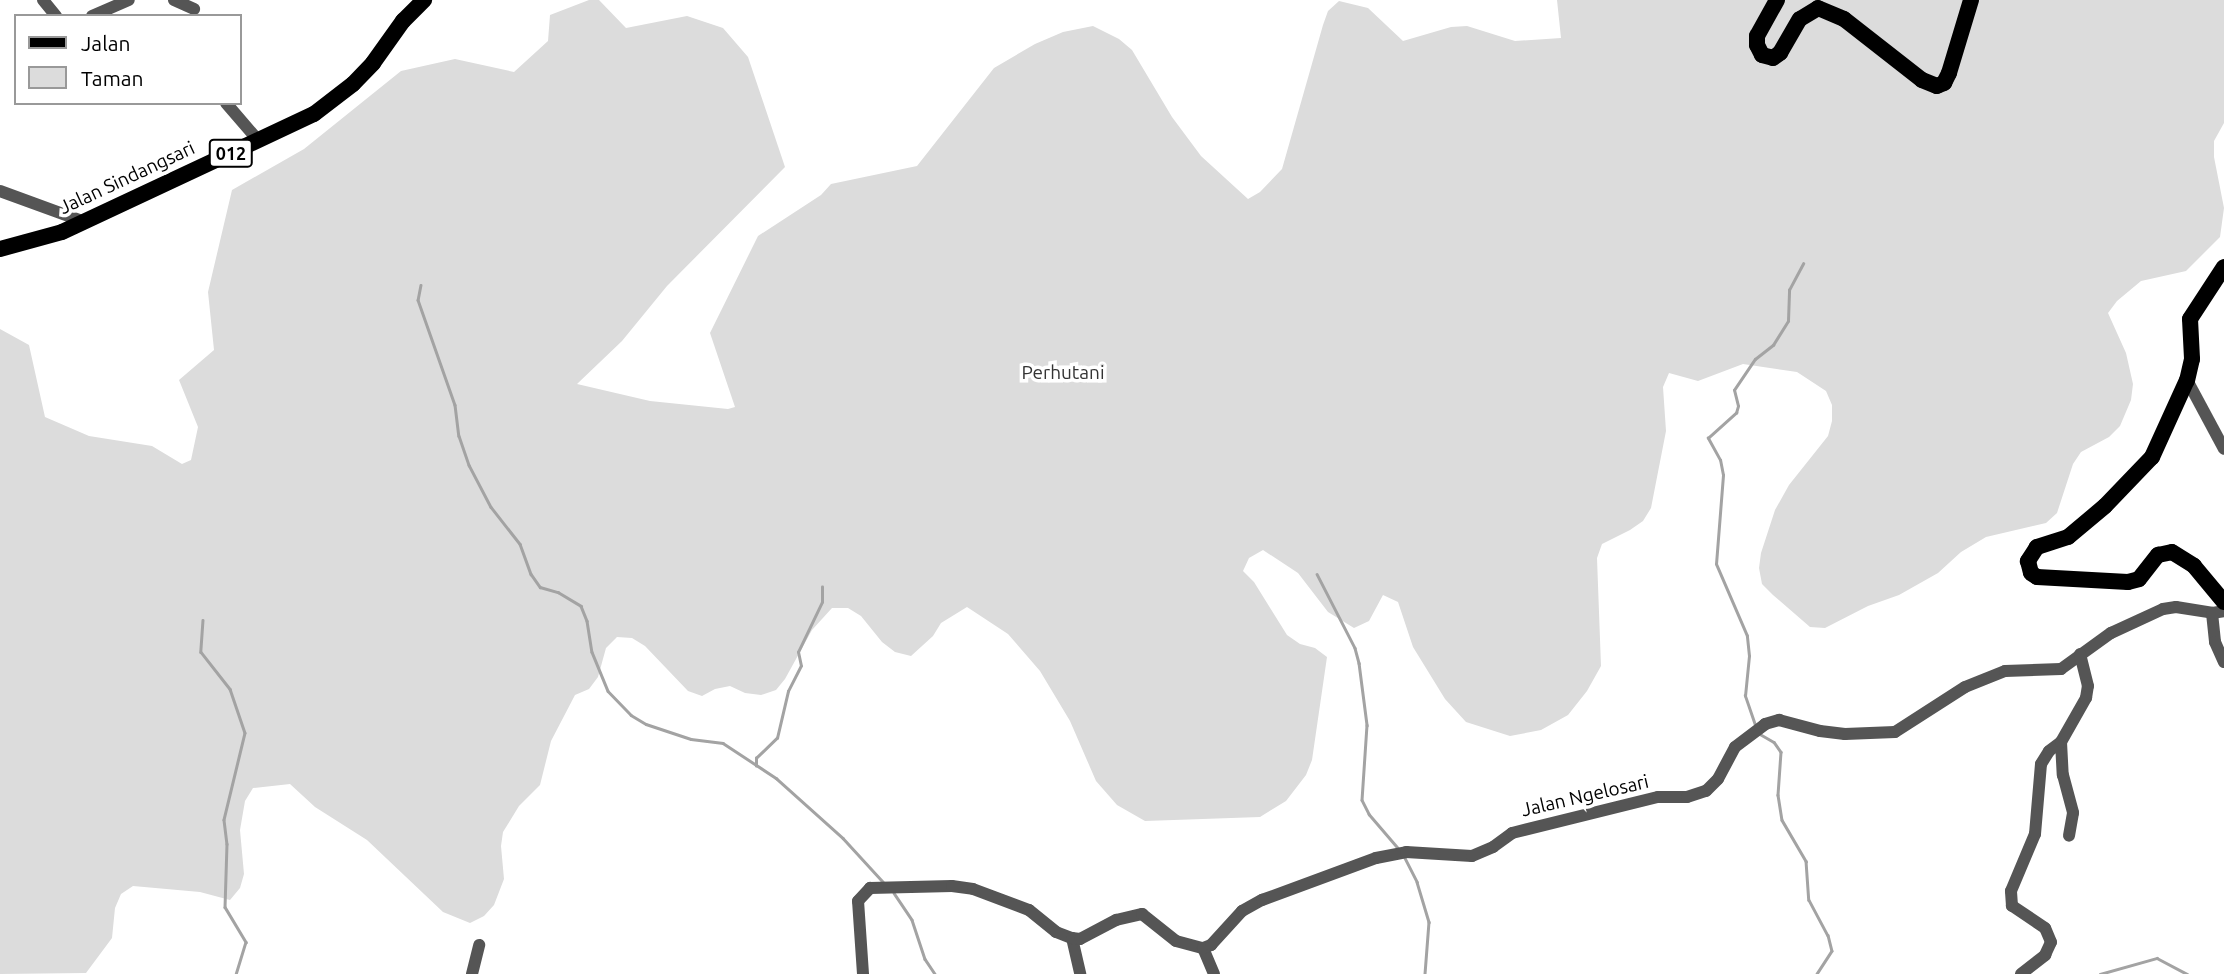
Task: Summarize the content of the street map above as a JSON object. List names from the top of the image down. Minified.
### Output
{"streets":{"main road":["012","Jalan Sindangsari"],"street":["Jalan Ngelosari"]},"parks":["Perhutani"],"legend":["Jalan","Taman"]}
